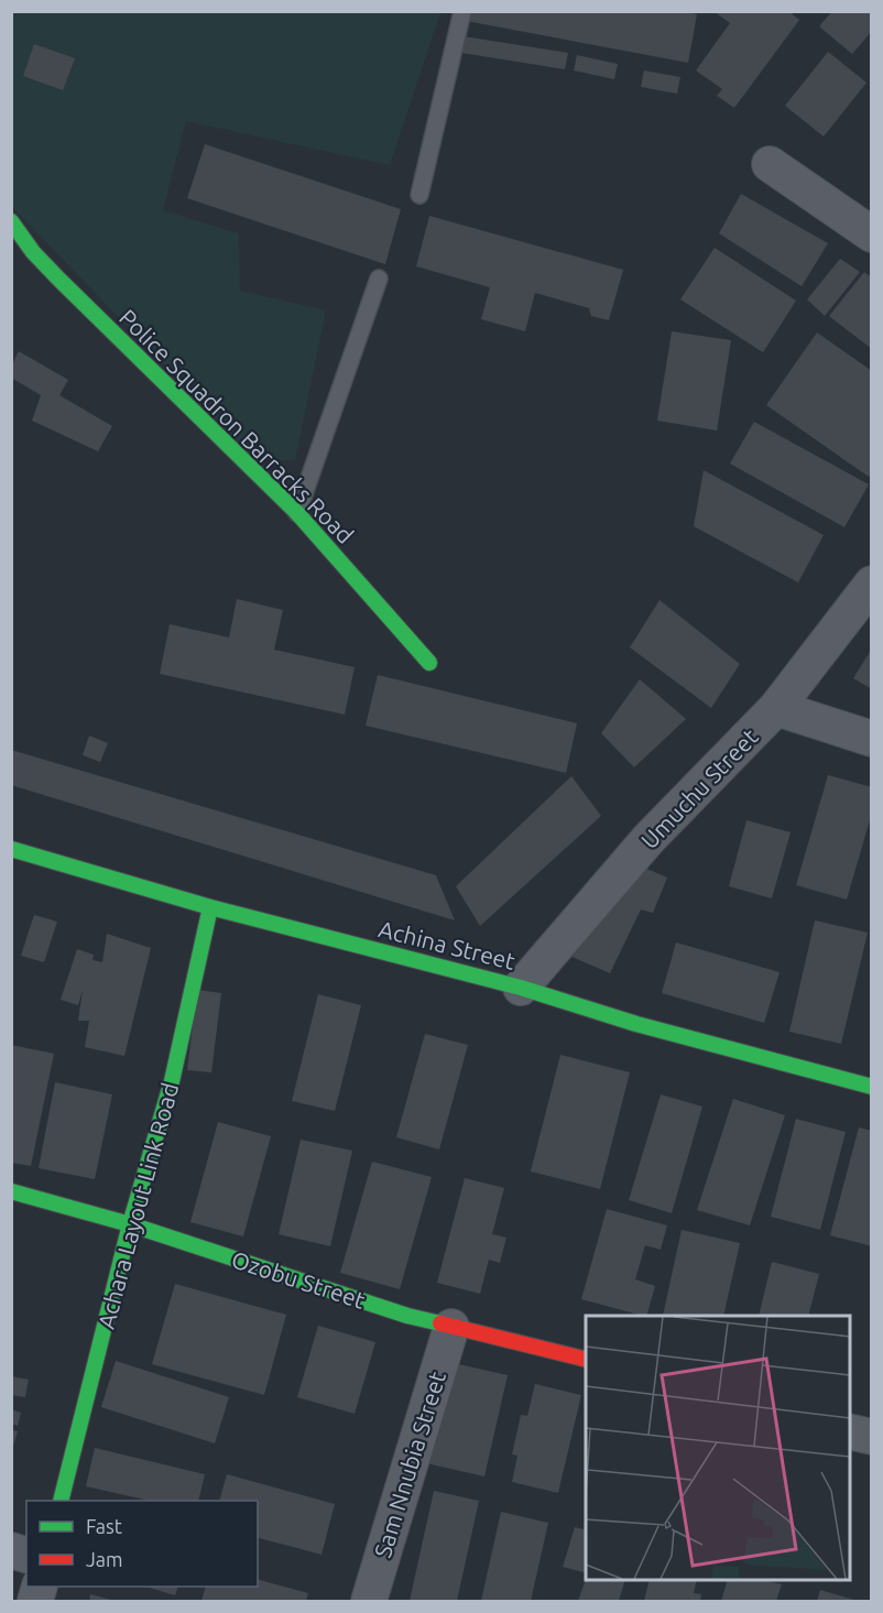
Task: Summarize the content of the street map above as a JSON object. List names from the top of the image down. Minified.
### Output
{"streets":{"street":["Police Squadron Barracks Road","Umuchu Street","Achina Street","Achara Layout Link Road","Ozobu Street","Sam Nnubia Street"]},"crossings":[["Umuchu Street","Achina Street"],["Achina Street","Achara Layout Link Road"],["Achara Layout Link Road","Ozobu Street"],["Ozobu Street","Sam Nnubia Street"]],"legend":["Fast","Jam"]}
